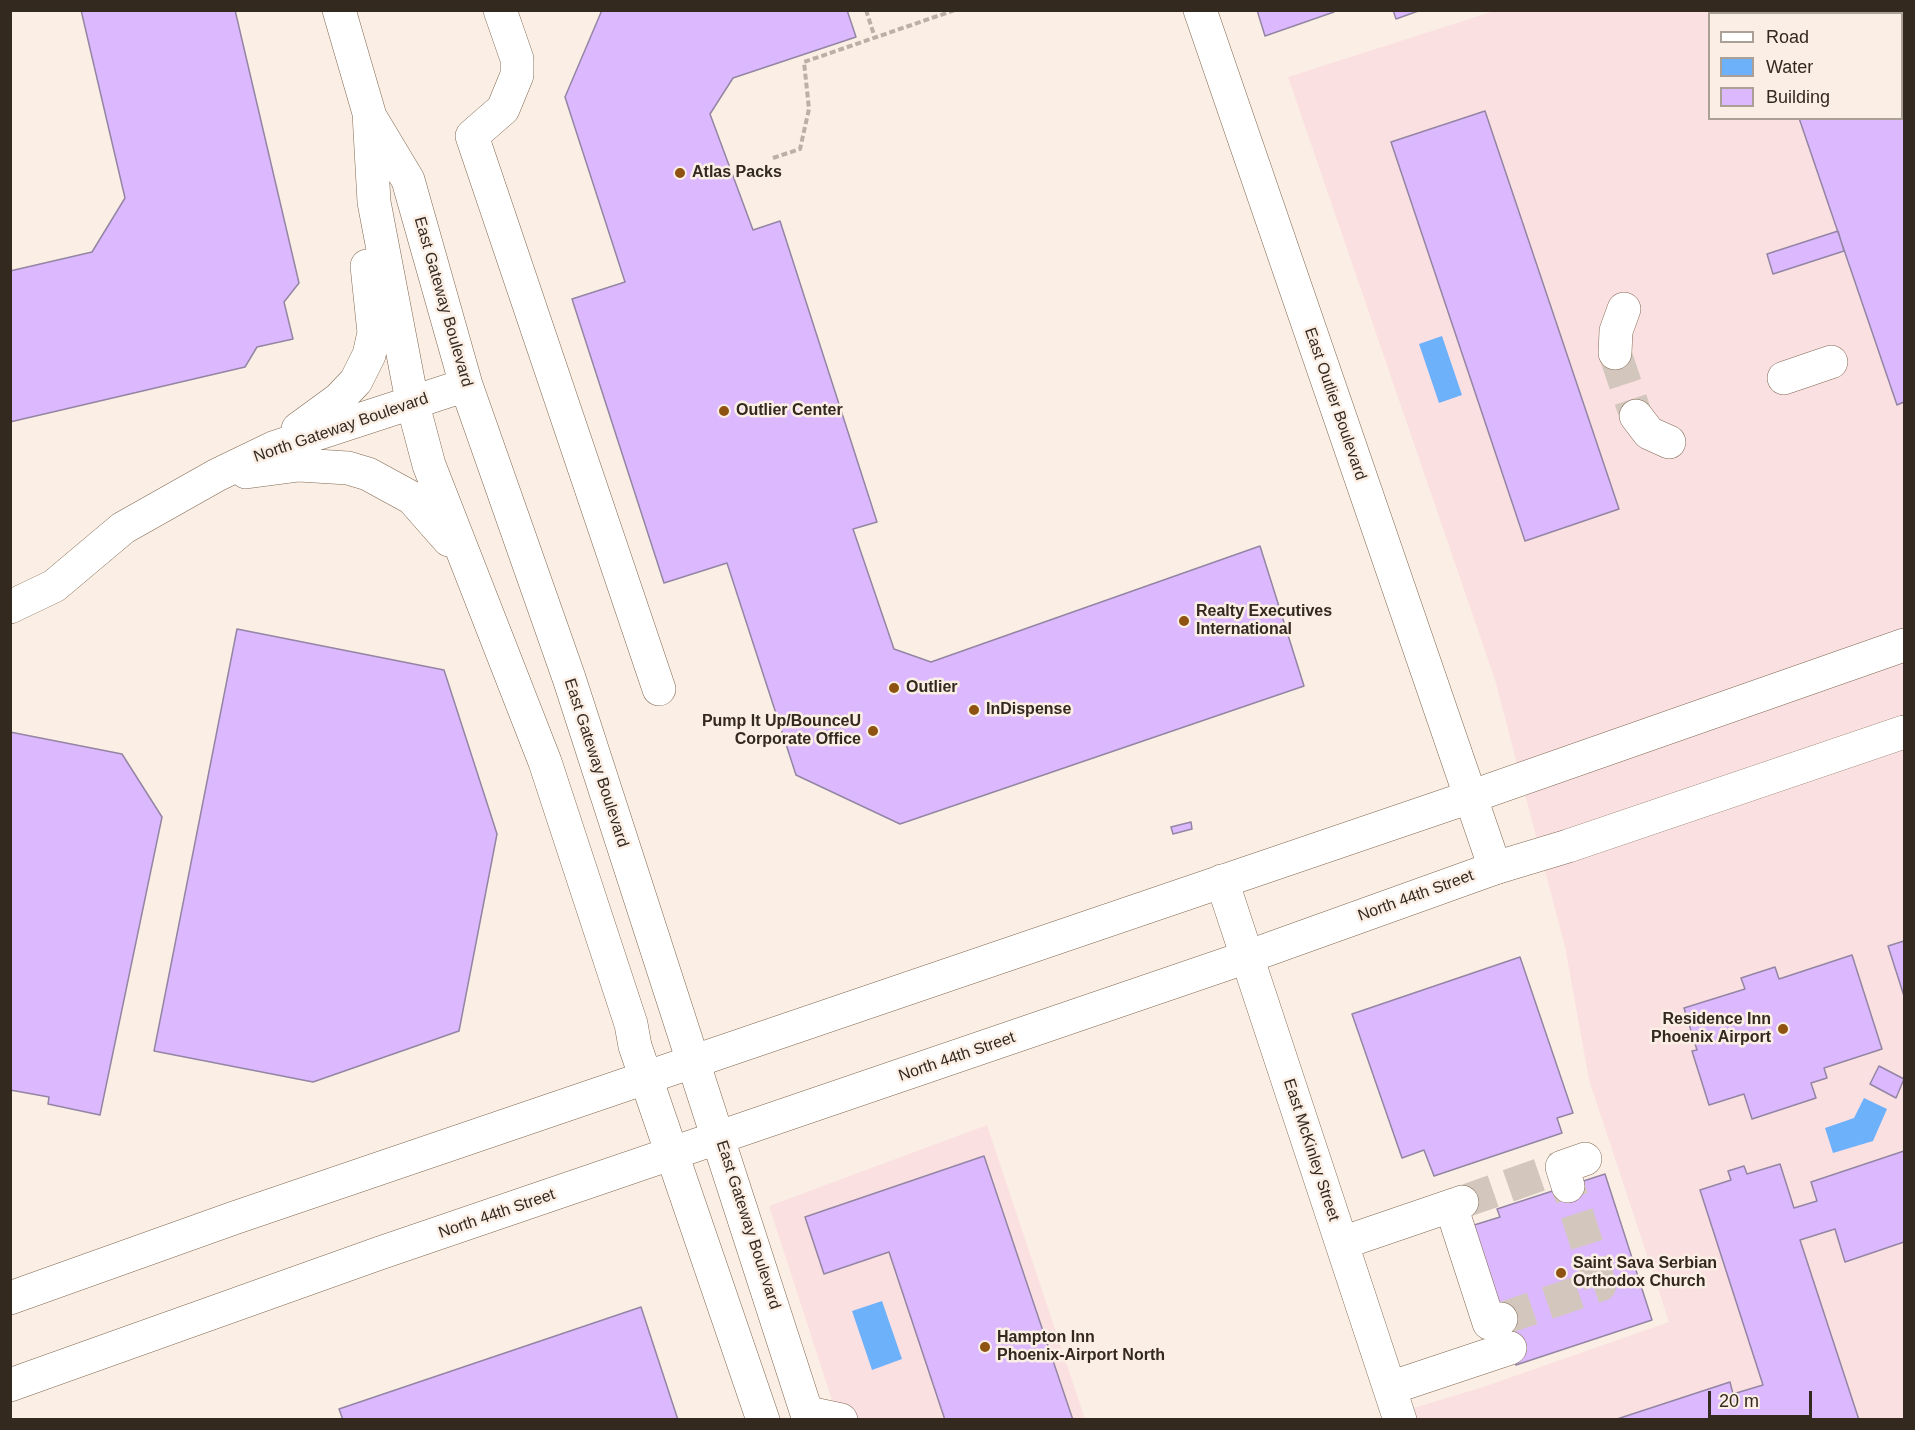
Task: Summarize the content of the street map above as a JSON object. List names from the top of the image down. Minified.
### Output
{"streets":{"street":["East Gateway Boulevard","East Outlier Boulevard","North Gateway Boulevard","North 44th Street","East McKinley Street"]},"crossings":[["East Gateway Boulevard","North Gateway Boulevard"],["East Gateway Boulevard","North 44th Street"],["North 44th Street","East McKinley Street"]],"places":["Atlas Packs","Outlier Center","Realty Executives International","Outlier","InDispense","Pump It Up/BounceU Corporate Office","Residence Inn Phoenix Airport","Saint Sava Serbian Orthodox Church","Hampton Inn Phoenix-Airport North"],"legend":["Road","Water","Building"],"scale_bar":"20 m"}
